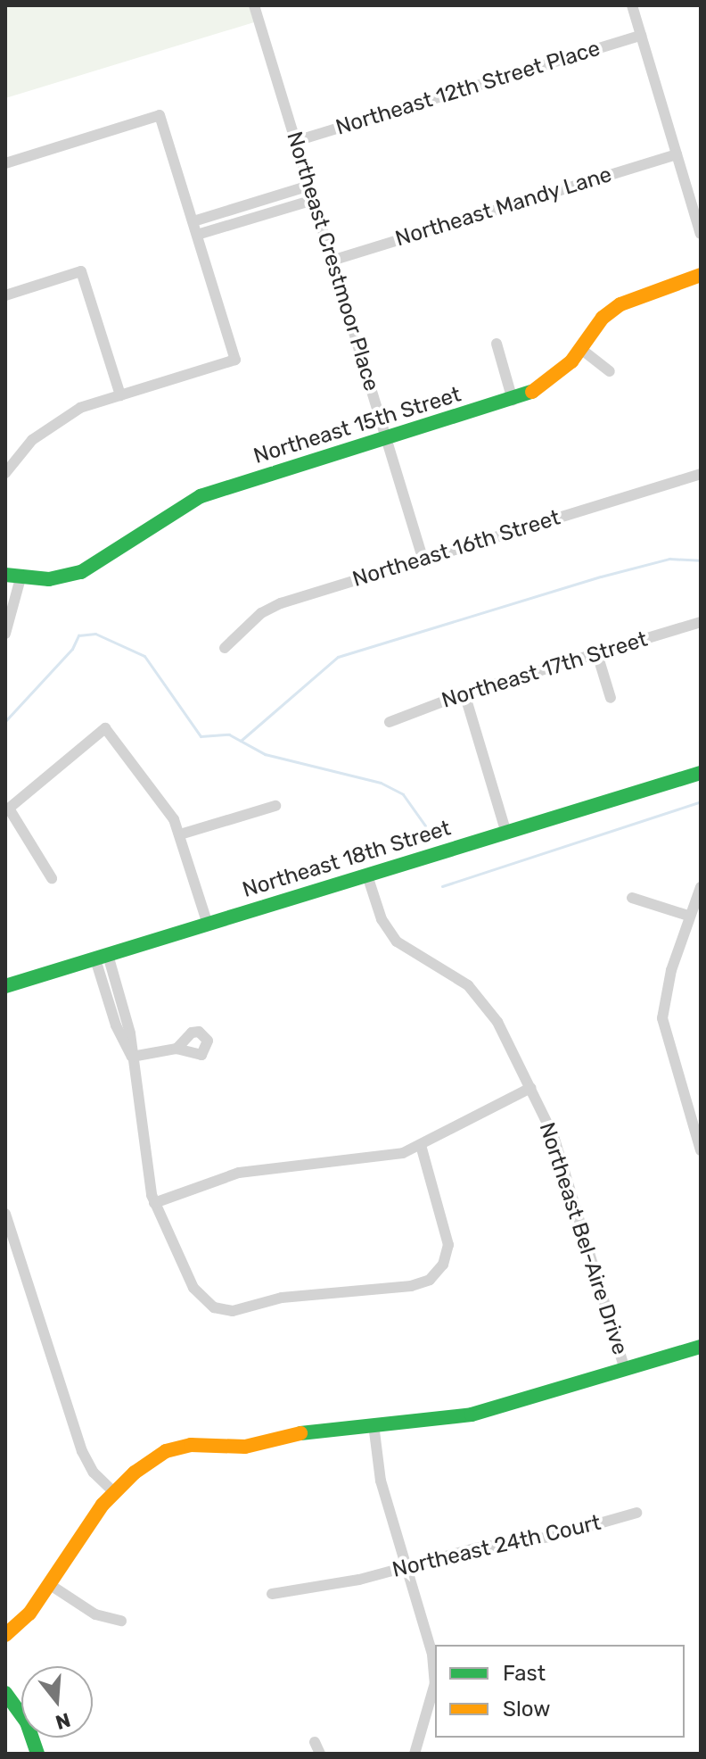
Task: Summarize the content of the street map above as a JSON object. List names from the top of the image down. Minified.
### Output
{"streets":{"street":["Northeast 12th Street Place","Northeast Mandy Lane","Northeast Crestmoor Place","Northeast 15th Street","Northeast 16th Street","Northeast 17th Street","Northeast 18th Street","Northeast Bel-Aire Drive","Northeast 24th Court"]},"crossings":[["Northeast 12th Street Place","Northeast Crestmoor Place"],["Northeast Mandy Lane","Northeast Crestmoor Place"],["Northeast Crestmoor Place","Northeast 15th Street"],["Northeast Crestmoor Place","Northeast 16th Street"],["Northeast 18th Street","Northeast Bel-Aire Drive"]],"legend":["Fast","Slow"],"north":"bottom"}
